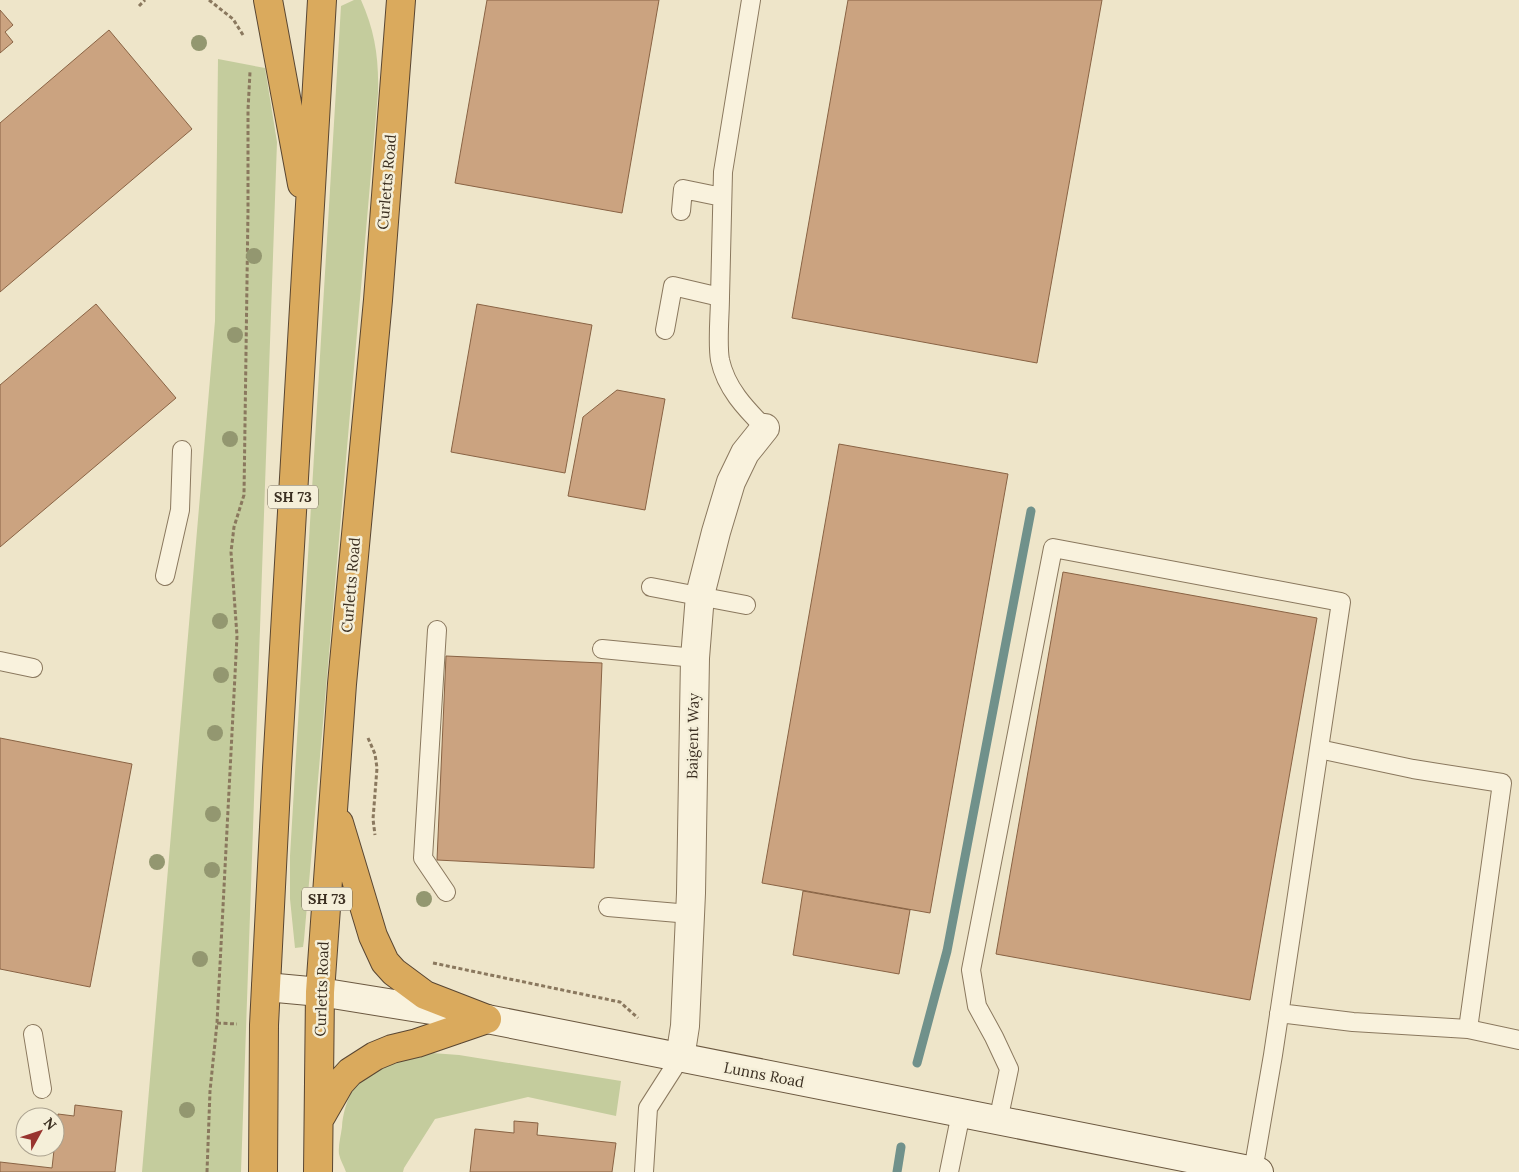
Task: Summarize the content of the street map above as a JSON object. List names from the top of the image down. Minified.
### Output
{"streets":{"highway":["Curletts Road","SH 73"],"street":["Baigent Way","Lunns Road"]},"crossings":[["Curletts Road","Lunns Road"],["SH 73","Lunns Road"],["Baigent Way","Lunns Road"]],"north":"top right"}
